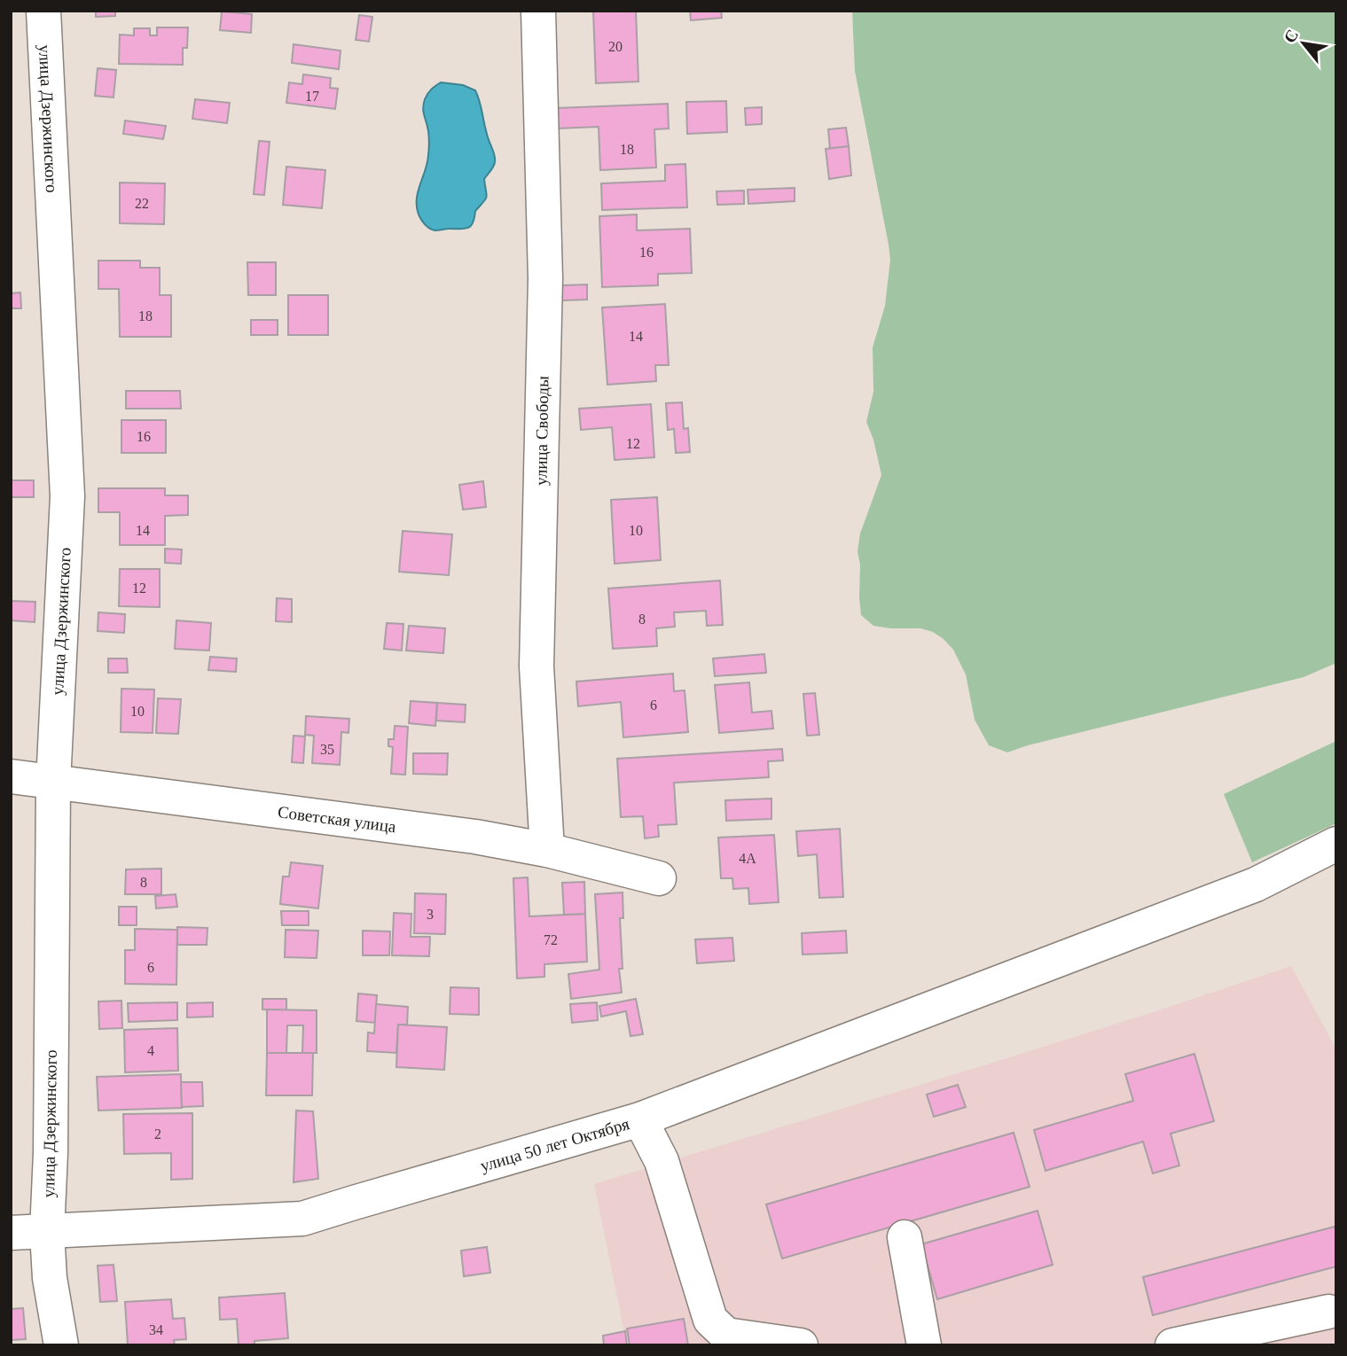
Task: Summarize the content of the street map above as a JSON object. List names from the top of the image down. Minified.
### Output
{"streets":{"street":["улица Дзержинского","улица Свободы","Советская улица","улица 50 лет Октября"]},"crossings":[["улица Дзержинского","Советская улица"],["улица Дзержинского","улица 50 лет Октября"],["улица Свободы","Советская улица"]],"house_numbers":["20","17","18","22","16","18","14","16","12","14","10","12","8","6","10","35","4А","8","3","72","6","4","2","34"],"north":"top left"}
